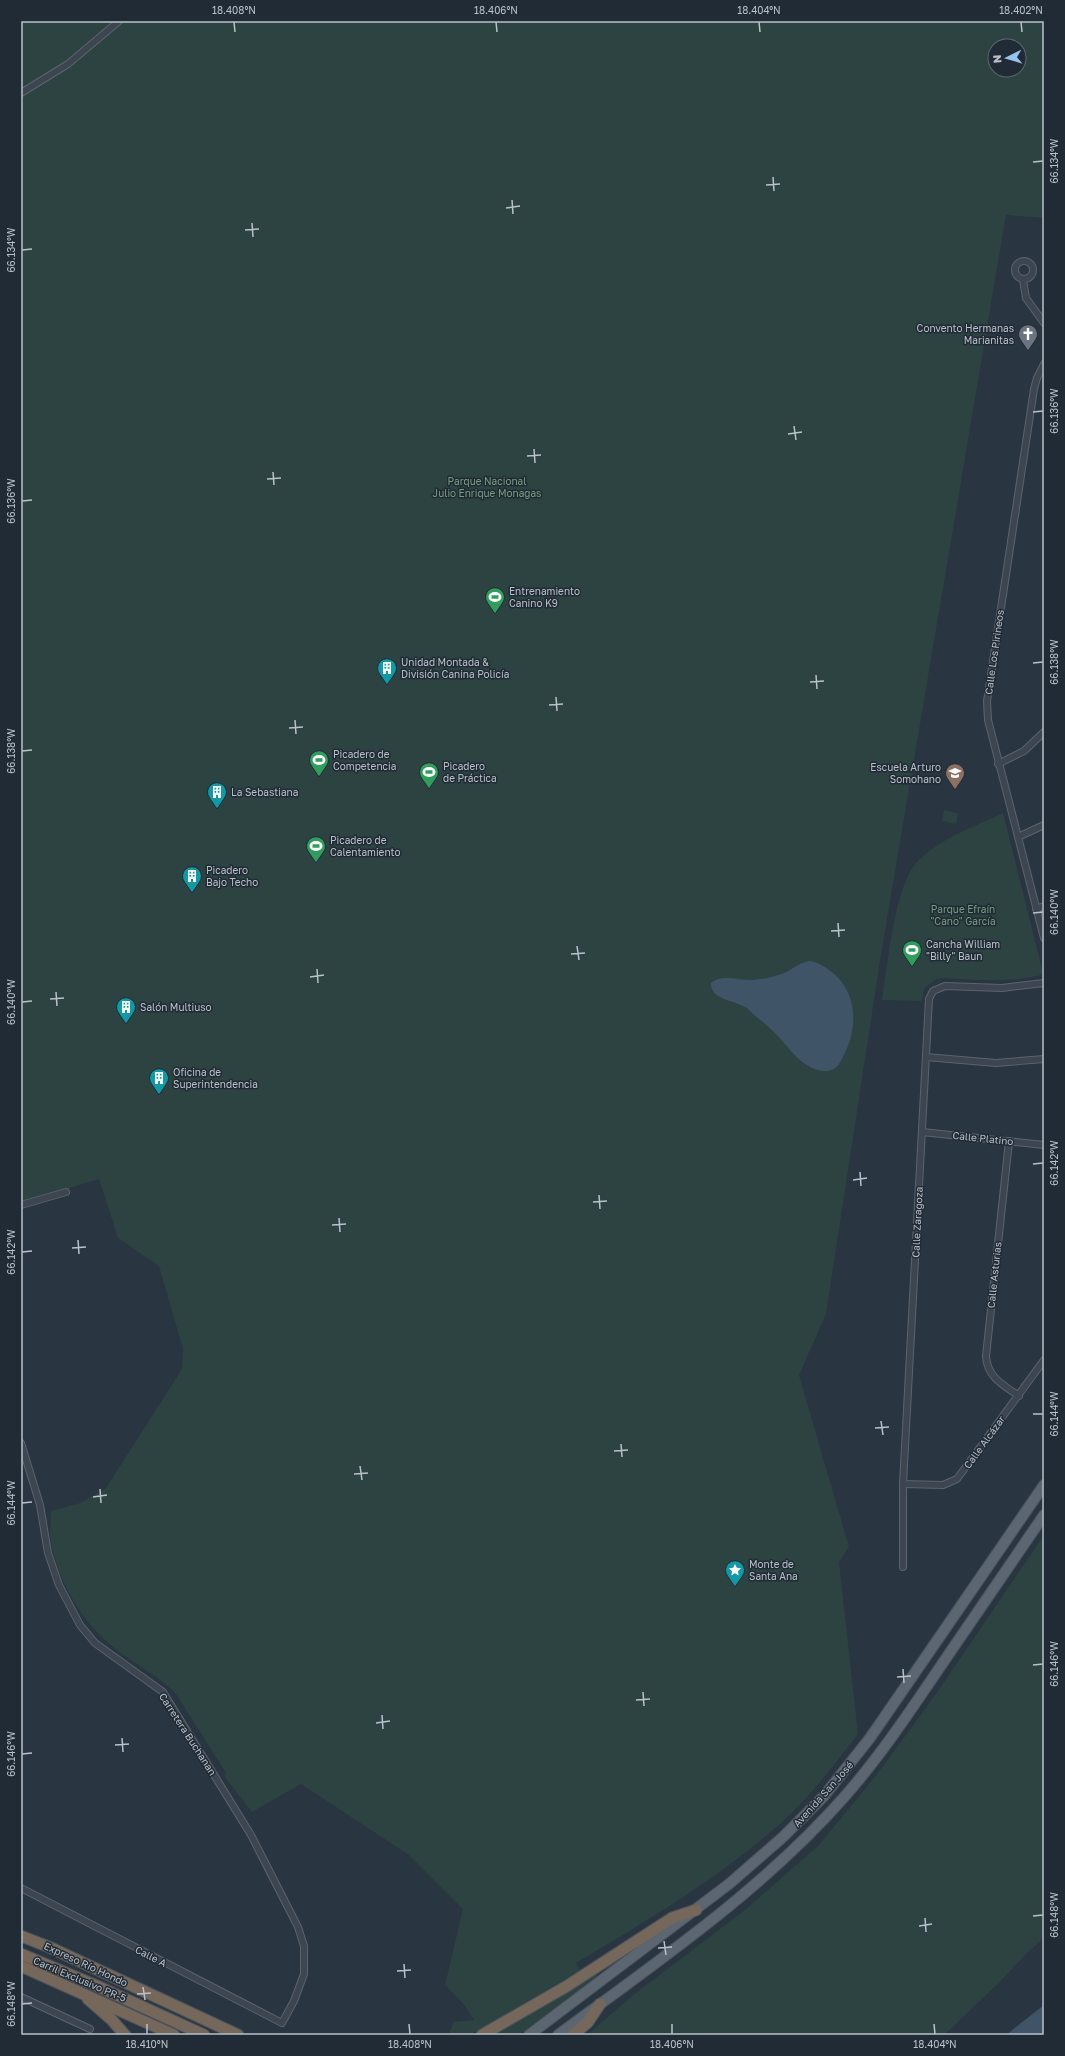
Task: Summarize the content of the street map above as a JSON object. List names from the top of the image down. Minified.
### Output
{"streets":{"highway":["Expreso Río Hondo","Carril Exclusivo PR-5"],"main road":["Avenida San José"],"street":["Calle Los Pirineos","Calle Platino","Calle Zaragoza","Calle Asturias","Calle Alcázar","Carretera Buchanan","Calle A"]},"crossings":[["Calle Platino","Calle Zaragoza"],["Calle Platino","Calle Asturias"],["Calle Zaragoza","Calle Alcázar"],["Calle Asturias","Calle Alcázar"],["Carretera Buchanan","Calle A"]],"parks":["Parque Nacional Julio Enrique Monagas","Parque Efraín \"Cano\" García"],"places":{"church":["Convento Hermanas Marianitas"],"sports":["Entrenamiento Canino K9","Picadero de Competencia","Picadero de Práctica","Picadero de Calentamiento","Cancha William \"Billy\" Baun"],"building":["Unidad Montada & División Canina Policía","La Sebastiana","Picadero Bajo Techo","Salón Multiuso","Oficina de Superintendencia"],"school or university":["Escuela Arturo Somohano"],"place":["Monte de Santa Ana"]},"north":"left","coordinates":["18.408°N","18.406°N","18.404°N","18.402°N","66.134°W","66.136°W","66.138°W","66.140°W","66.142°W","66.144°W","66.146°W","66.148°W","18.410°N"]}
